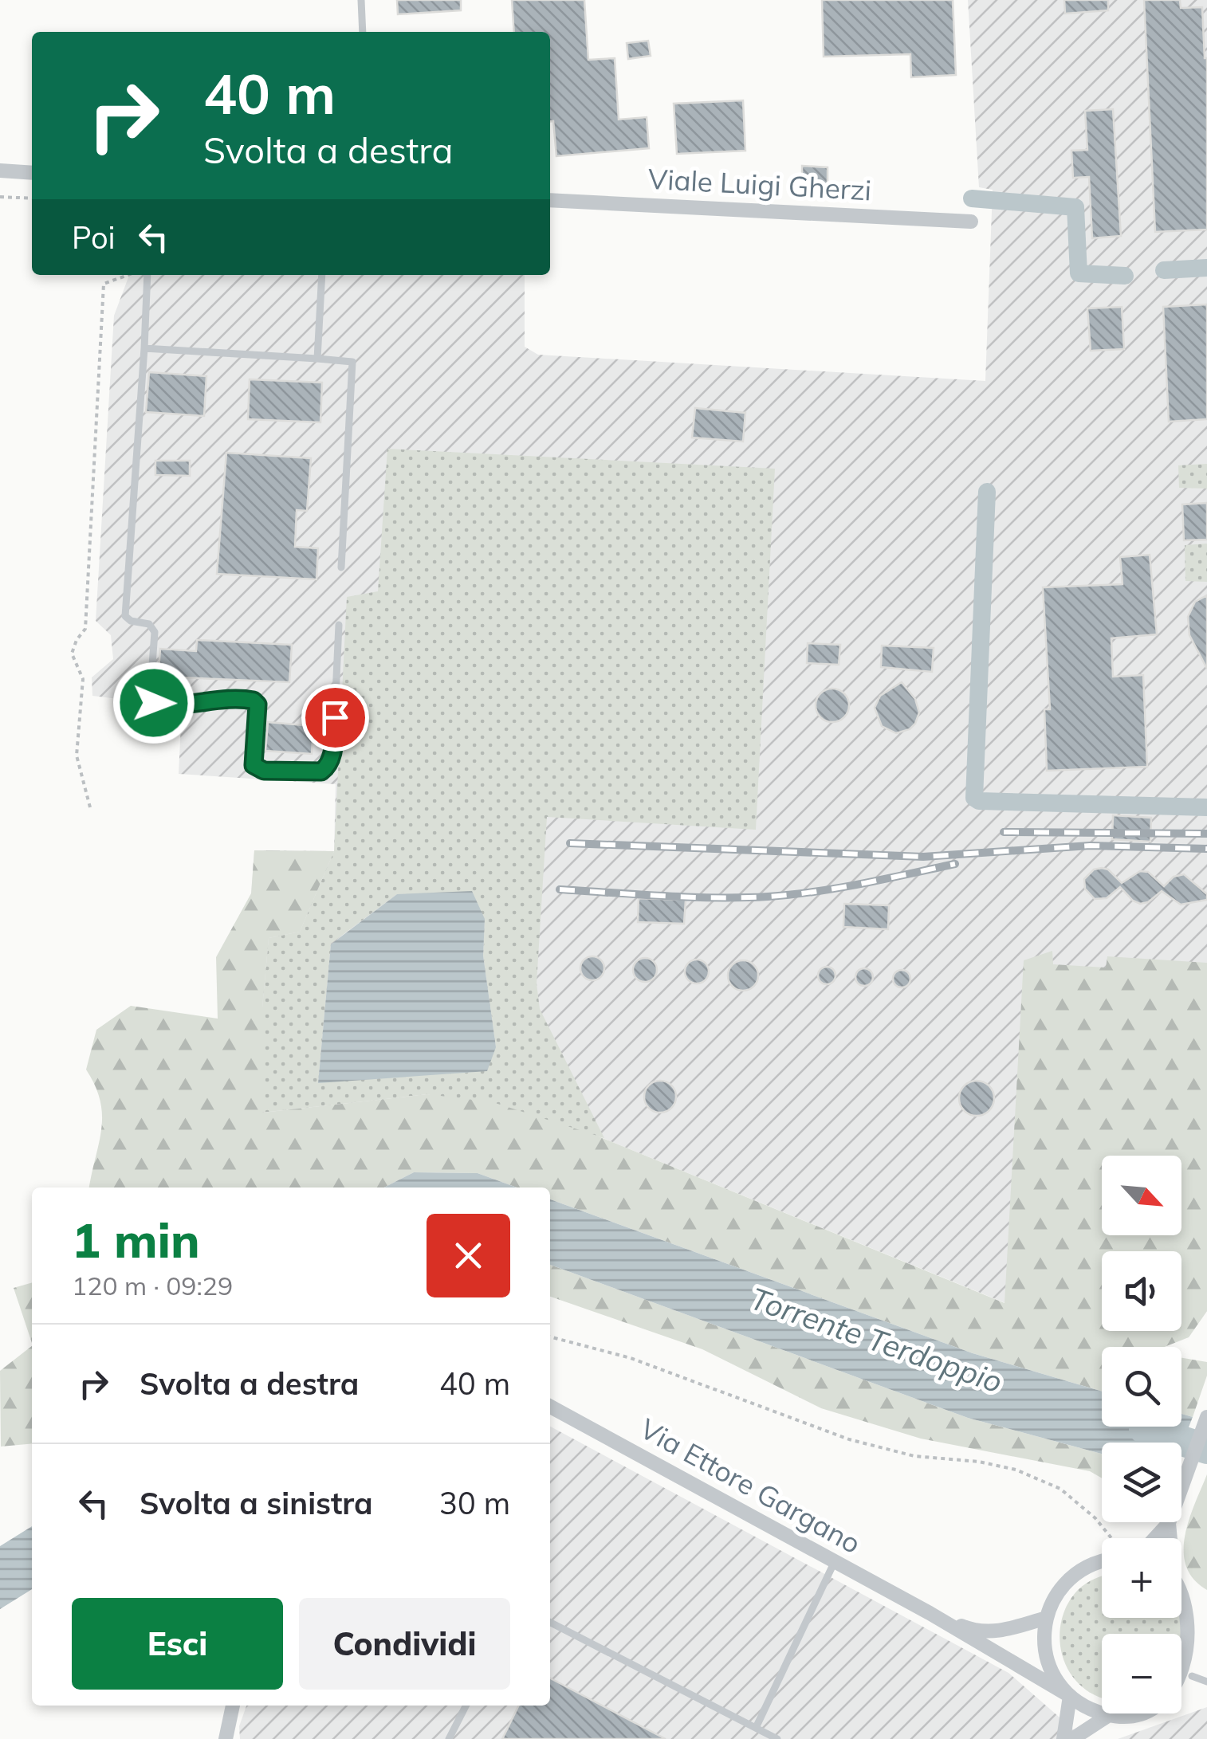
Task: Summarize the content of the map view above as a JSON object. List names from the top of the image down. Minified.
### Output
{"streets":{"street":["Viale Luigi Gherzi","Via Ettore Gargano"]},"water":["Torrente Terdoppio"],"north":"bottom right","page":{"turn":["40 m","Svolta a destra"],"then":"Poi","map_buttons":["+","−"],"heading":["1 min","120 m · 09:29"],"list":[{"name":"Svolta a destra","value":"40 m"},{"name":"Svolta a sinistra","value":"30 m"}],"buttons":["Esci","Condividi"]}}
